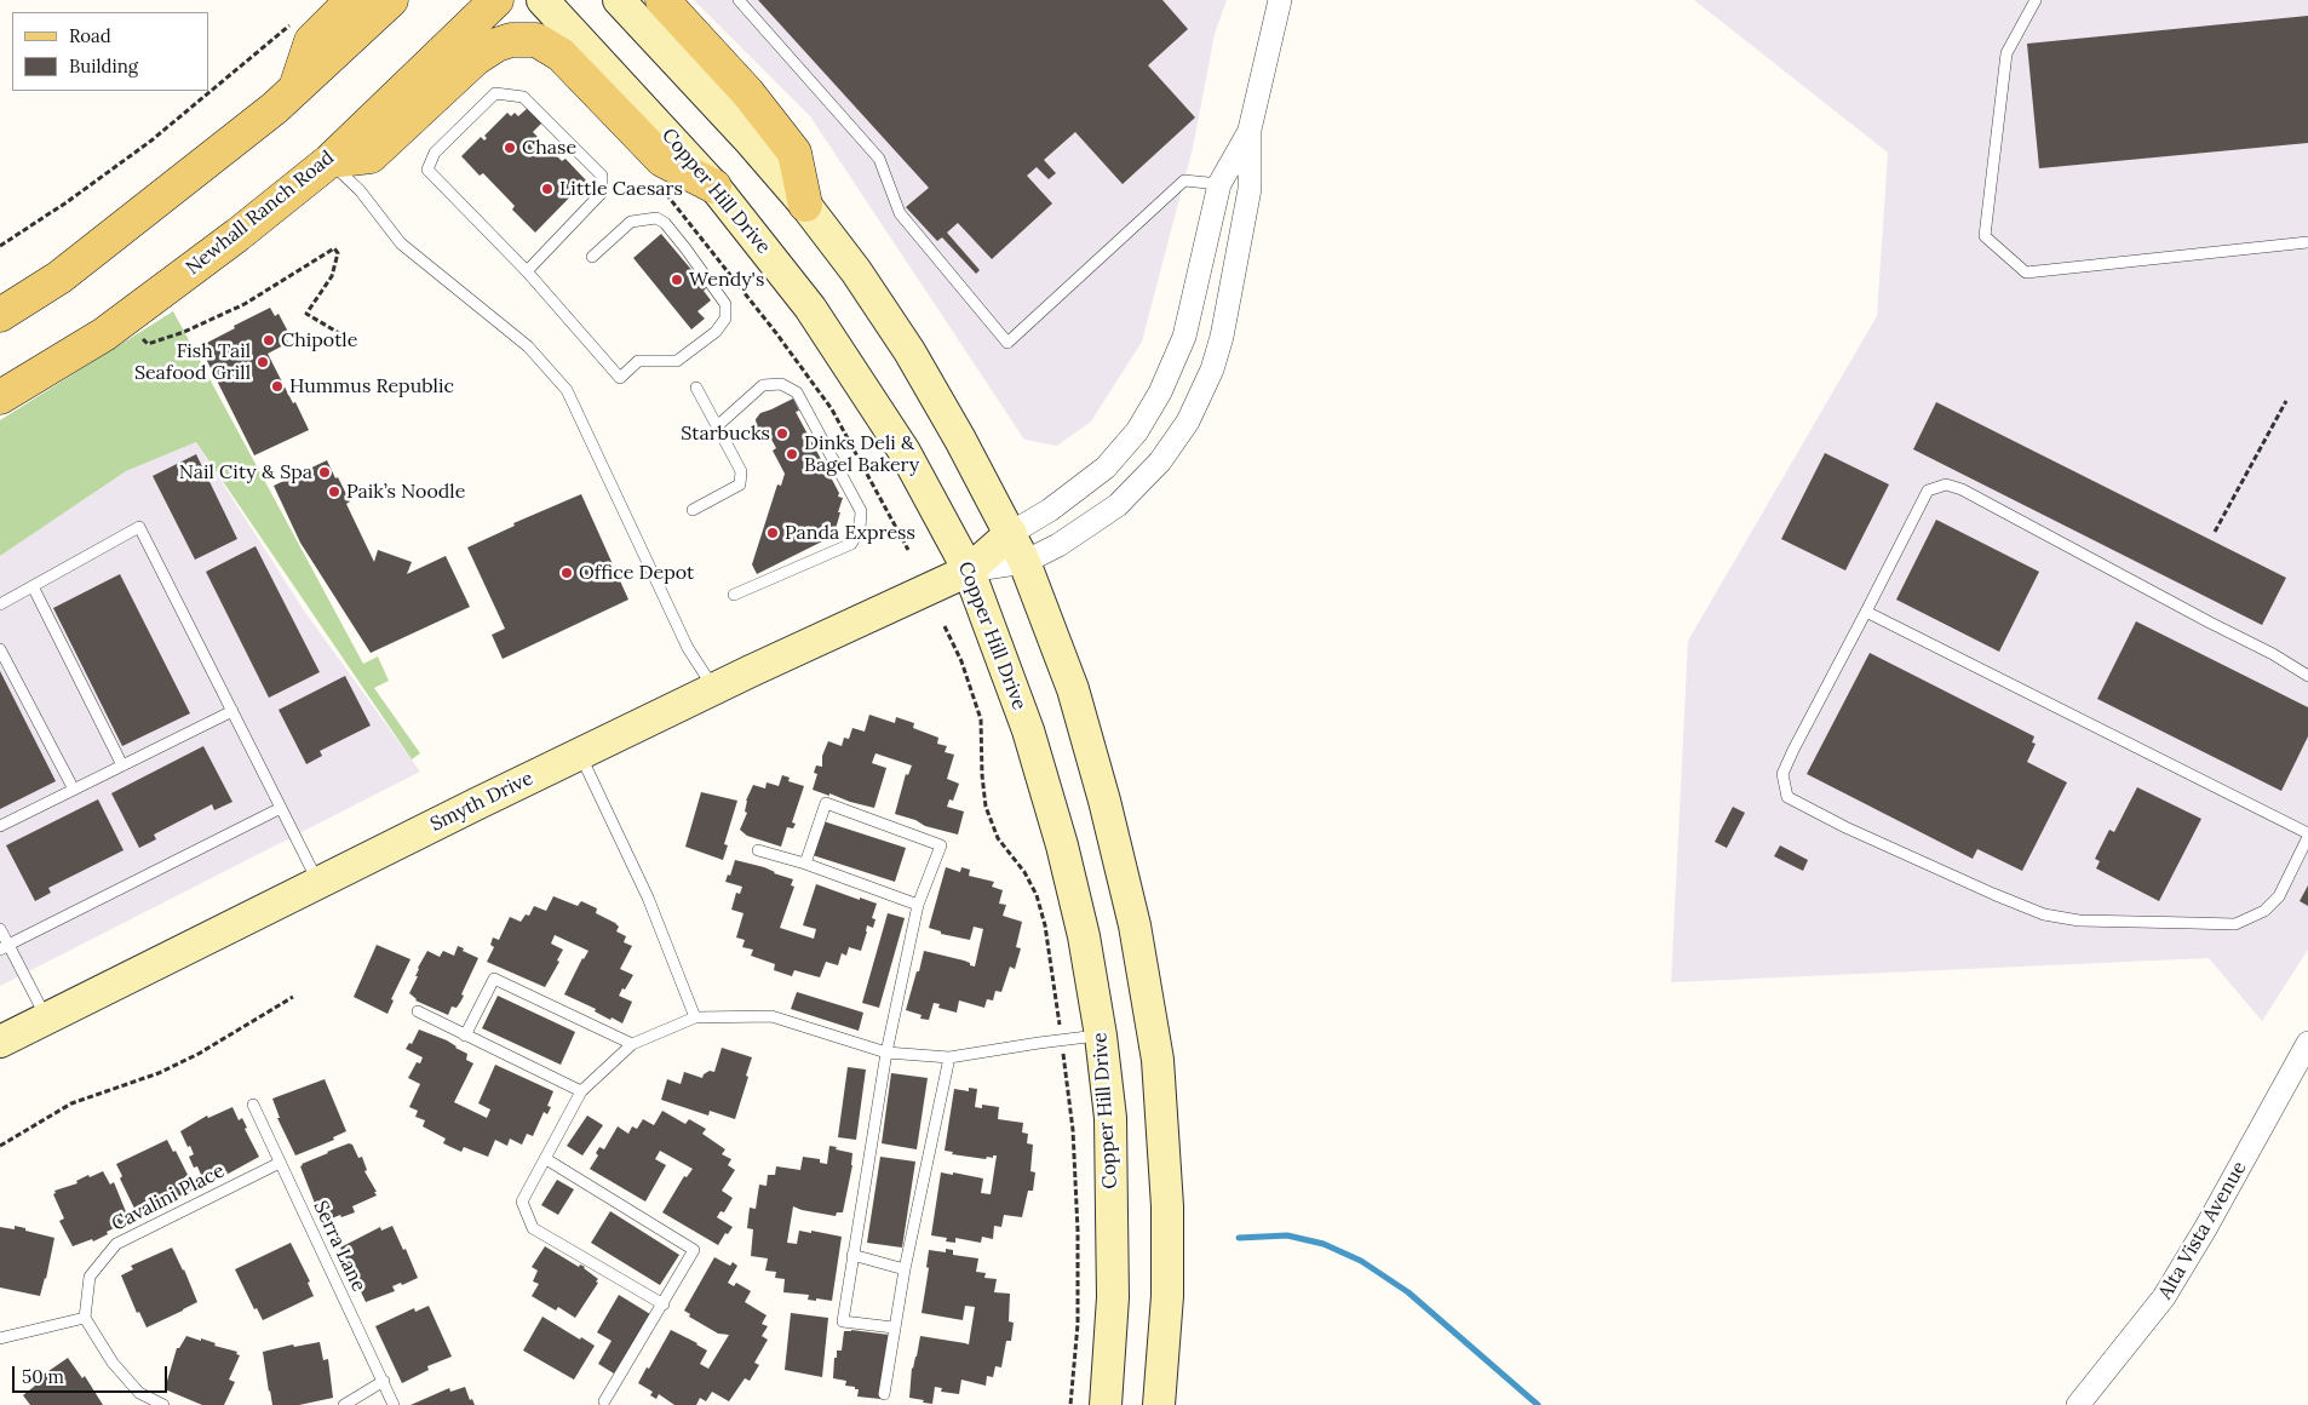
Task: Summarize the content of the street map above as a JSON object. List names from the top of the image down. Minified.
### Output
{"streets":{"main road":["Copper Hill Drive","Newhall Ranch Road","Smyth Drive"],"street":["Alta Vista Avenue"],"lane":["Cavalini Place","Serra Lane"]},"crossings":[["Copper Hill Drive","Smyth Drive"],["Cavalini Place","Serra Lane"]],"places":["Chase","Little Caesars","Wendy's","Chipotle","Fish Tail Seafood Grill","Hummus Republic","Starbucks","Dinks Deli & Bagel Bakery","Nail City & Spa","Paik’s Noodle","Panda Express","Office Depot"],"legend":["Road","Building"],"scale_bar":"50 m"}
